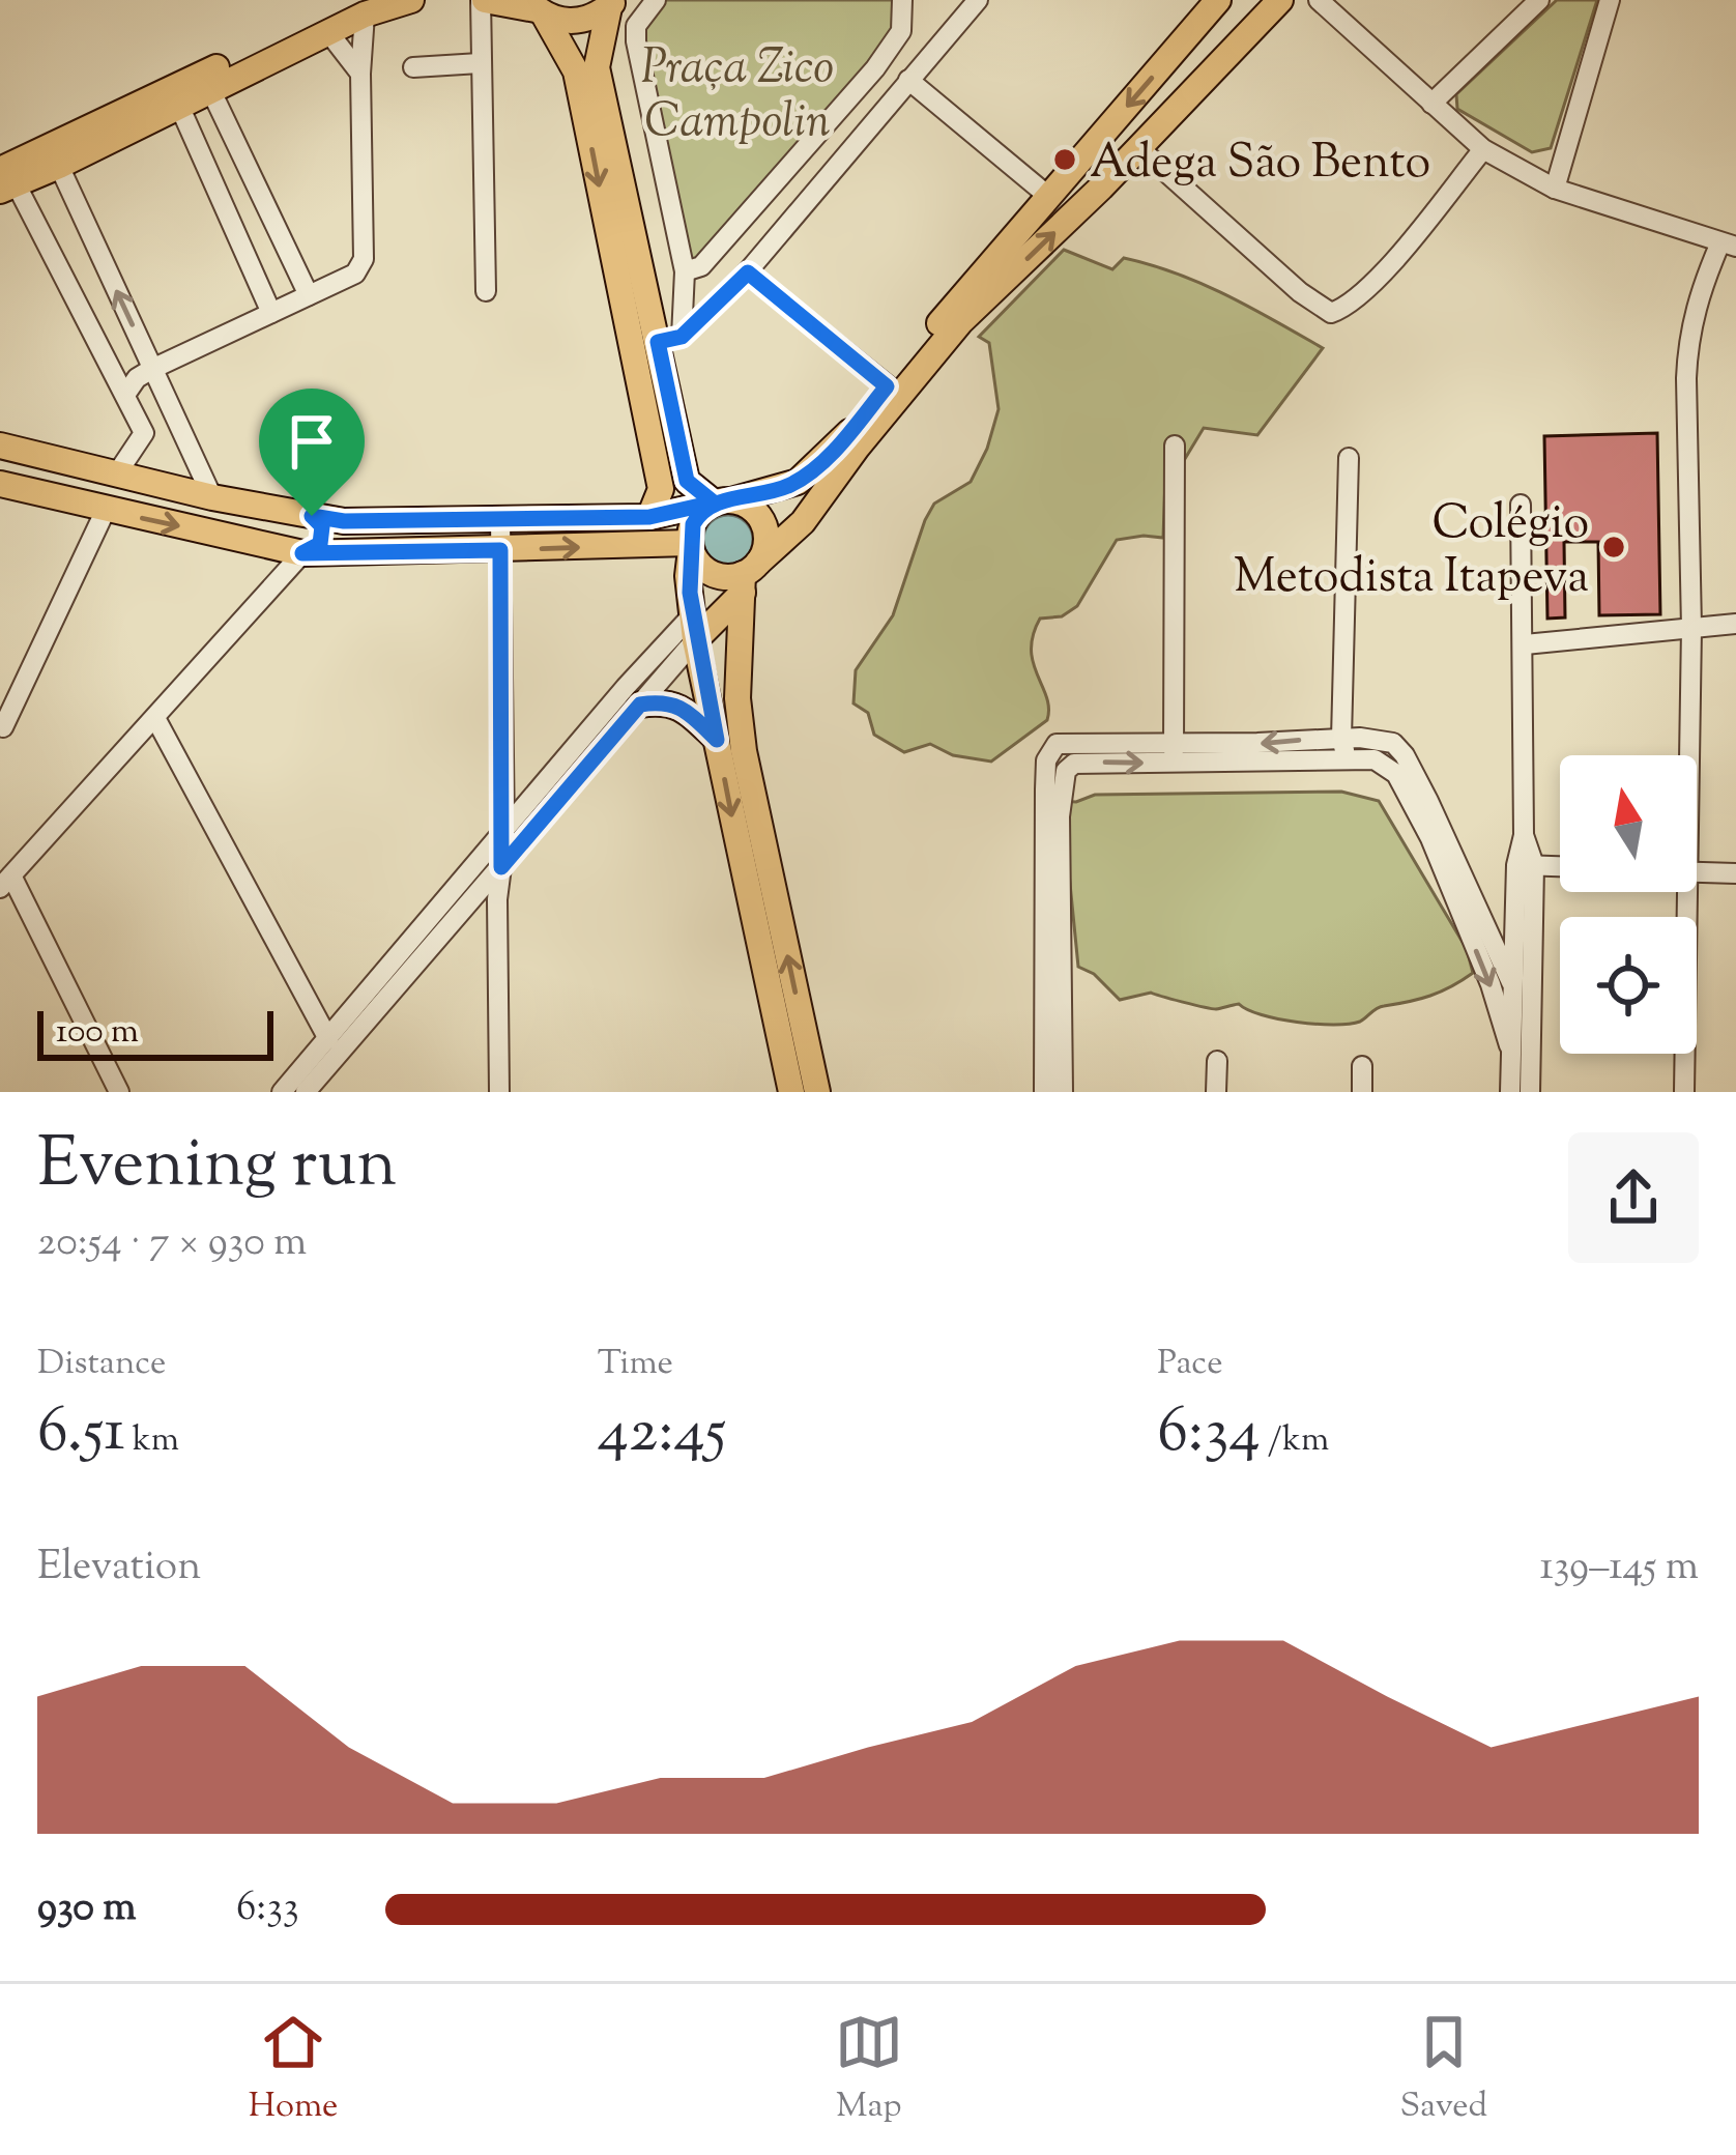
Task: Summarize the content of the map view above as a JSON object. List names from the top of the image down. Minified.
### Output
{"parks":["Praça Zico Campolin"],"places":["Adega São Bento","Colégio Metodista Itapeva"],"scale_bar":"100 m","north":"top","page":{"scale":"100 m","heading":["Evening run","20:54 · 7 × 930 m"],"stats":[["Distance","6.51 km"],["Time","42:45"],["Pace","6:34 /km"]],"chart":["Elevation","139–145 m"],"list":[{"name":"930 m","note":"6:33"}],"tabs":["Home","Map","Saved"]}}
